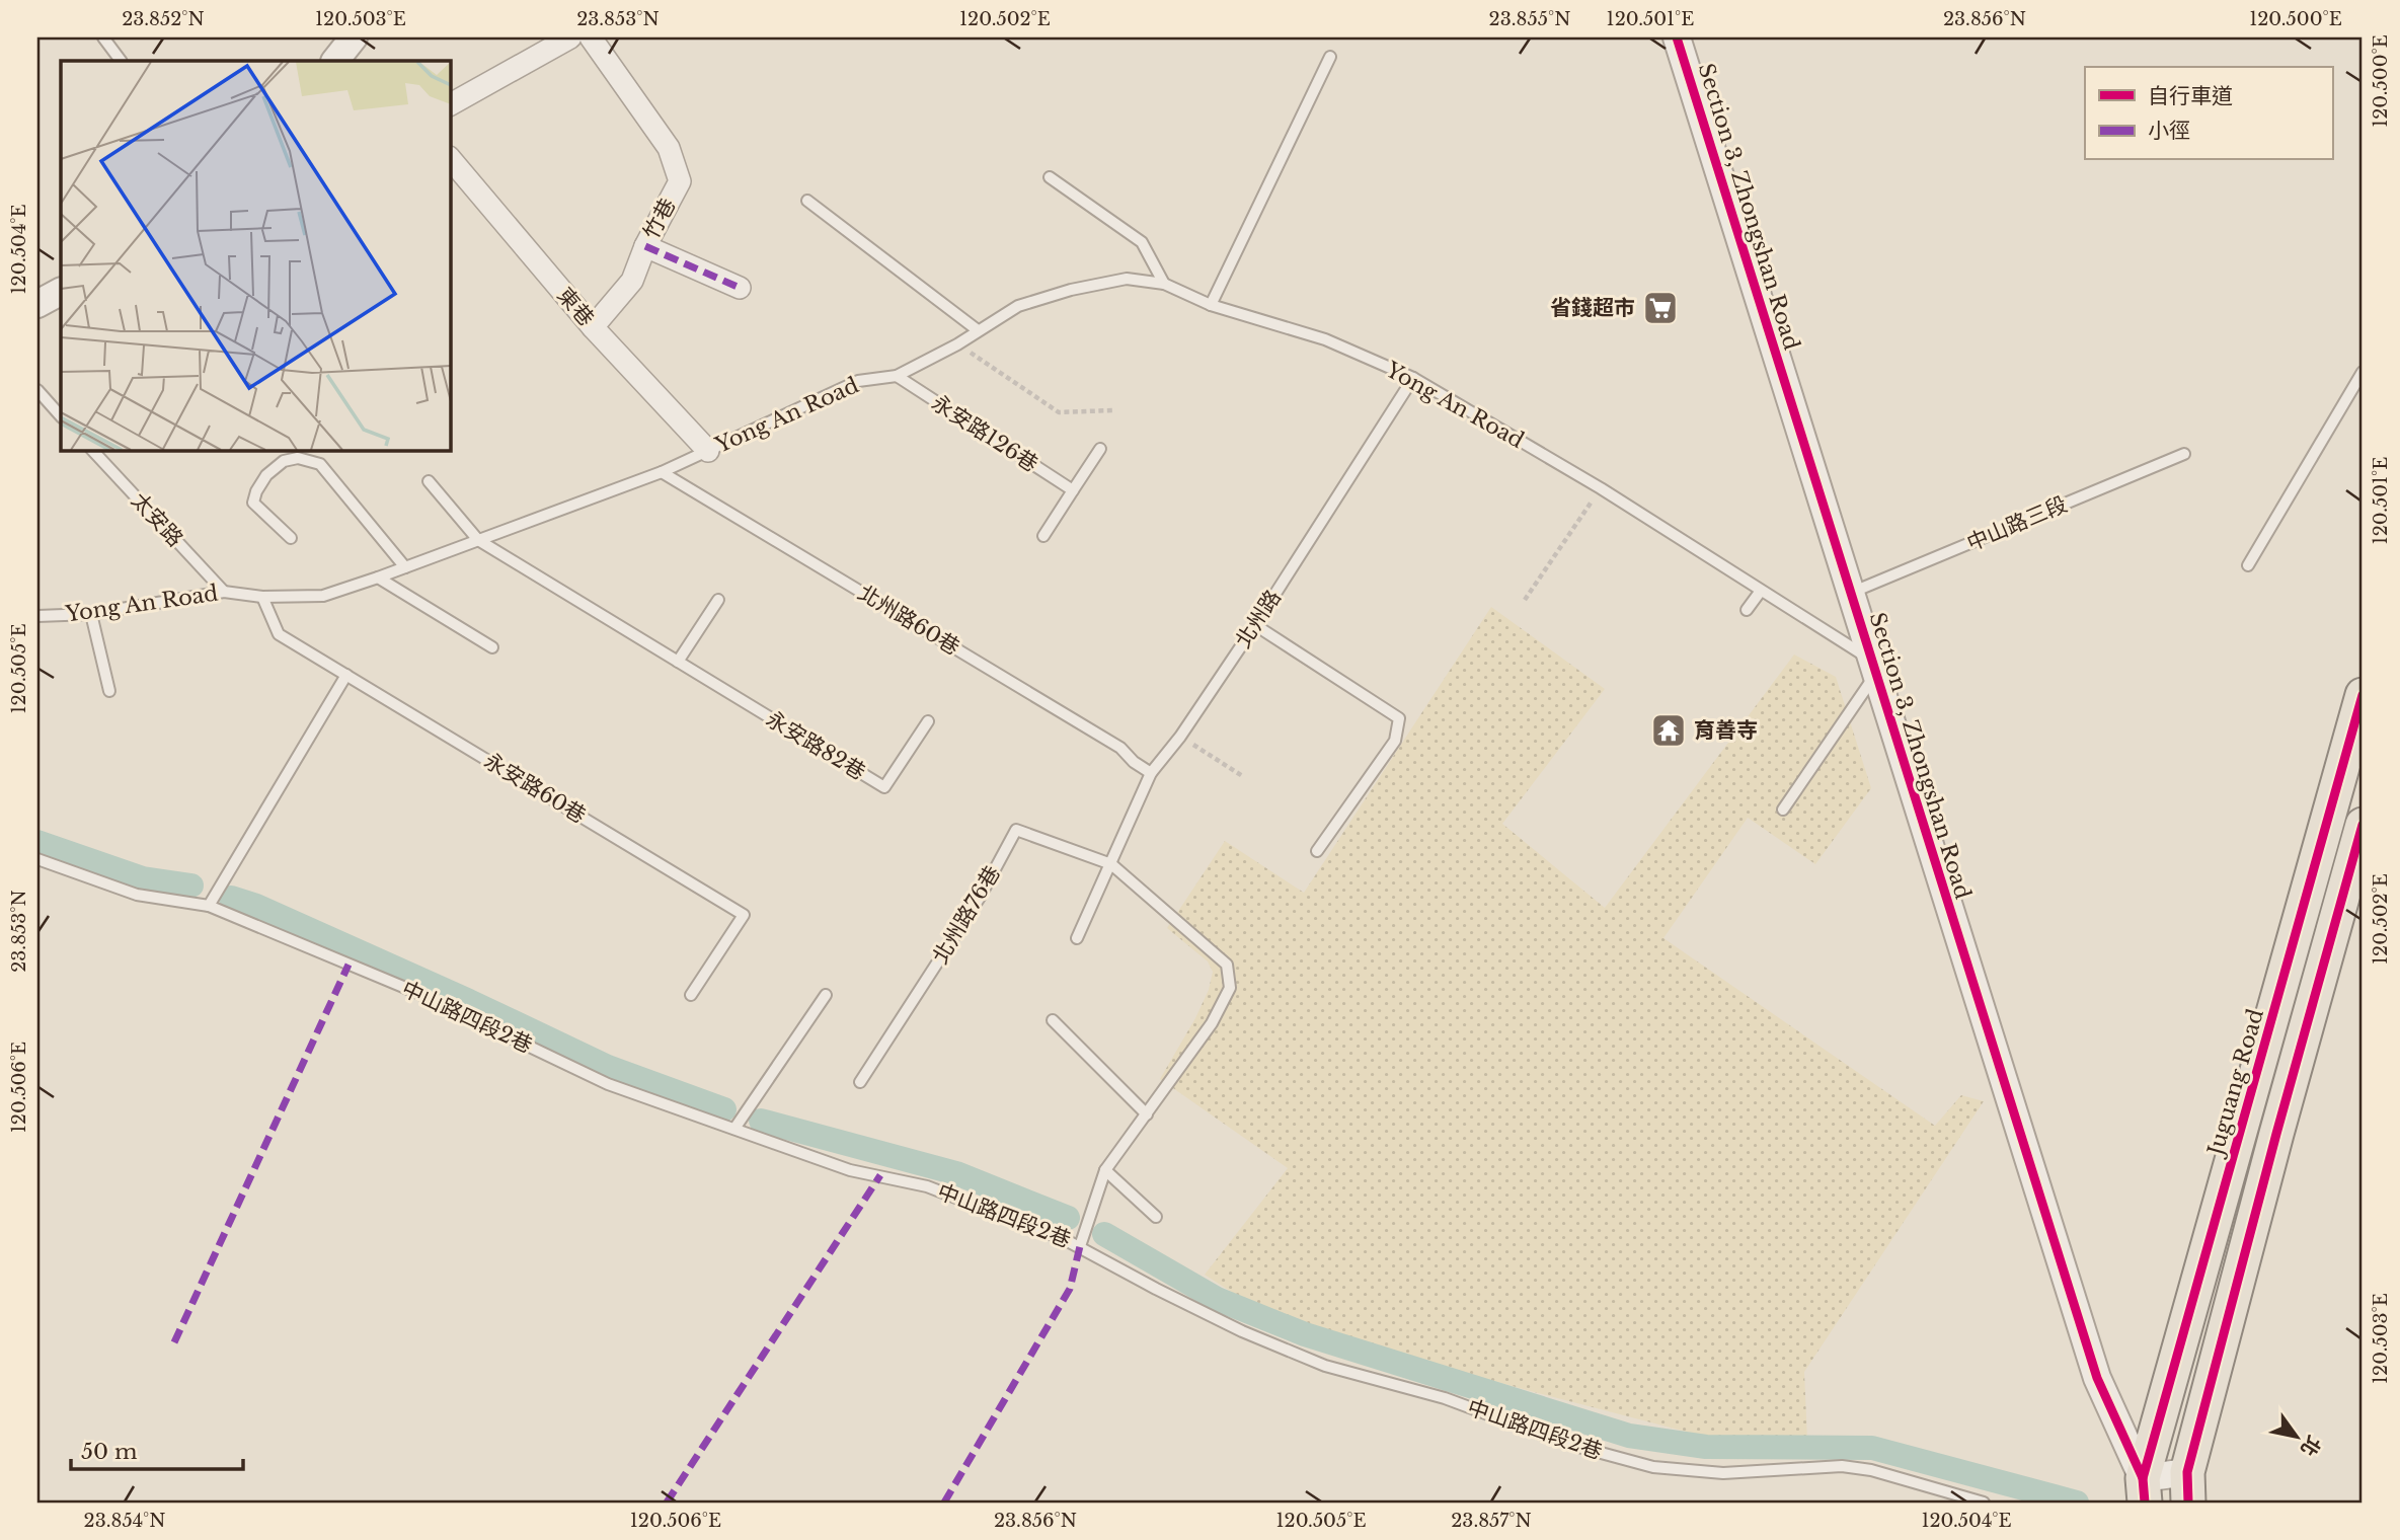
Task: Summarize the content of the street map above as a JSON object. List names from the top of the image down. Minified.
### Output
{"streets":{"main road":["Juguang Road"],"street":["Section 3, Zhongshan Road","竹巷","東巷"],"lane":["Yong An Road","永安路126巷","太安路","中山路三段","北州路","北州路60巷","永安路82巷","永安路60巷","北州路76巷","中山路四段2巷"]},"crossings":[["Section 3, Zhongshan Road","Yong An Road"],["Section 3, Zhongshan Road","中山路三段"],["Section 3, Zhongshan Road","Juguang Road"],["竹巷","東巷"],["東巷","Yong An Road"],["Yong An Road","永安路126巷"],["Yong An Road","太安路"],["Yong An Road","北州路"],["Yong An Road","北州路60巷"],["Yong An Road","永安路82巷"],["Yong An Road","永安路60巷"],["北州路","北州路60巷"],["北州路","北州路76巷"]],"places":{"supermarket":["省錢超市"],"temple":["育善寺"]},"legend":["自行車道","小徑"],"scale_bar":"50 m","north":"bottom right","coordinates":["23.852°N","120.503°E","23.853°N","120.502°E","23.855°N","120.501°E","23.856°N","120.500°E","120.504°E","120.505°E","120.506°E","23.854°N","23.857°N"]}
